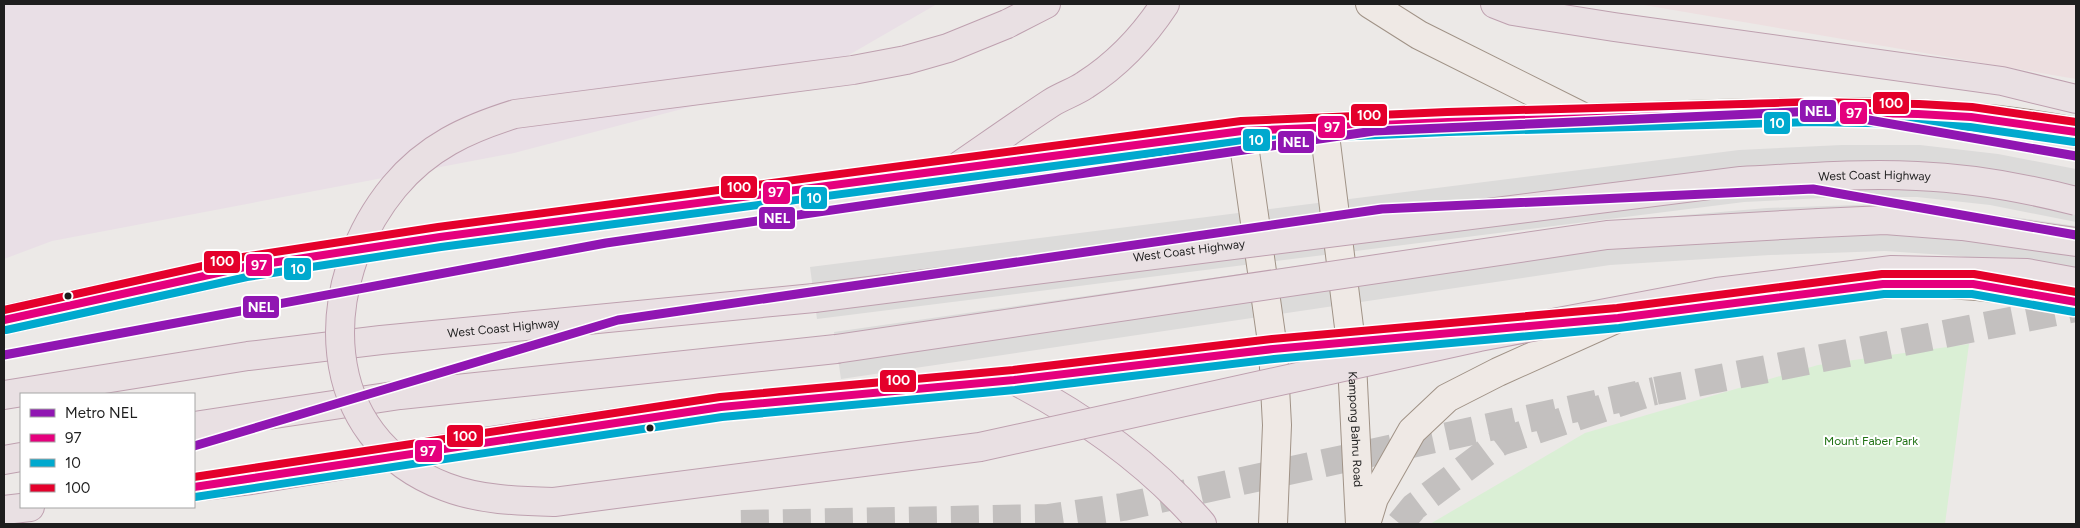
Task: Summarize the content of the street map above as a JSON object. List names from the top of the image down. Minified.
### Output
{"streets":{"highway":["West Coast Highway"],"main road":["Kampong Bahru Road"]},"parks":["Mount Faber Park"],"lines":["transit line 100","metro line NEL","transit line 97","transit line 10"],"legend":["Metro NEL","97","10","100"]}
